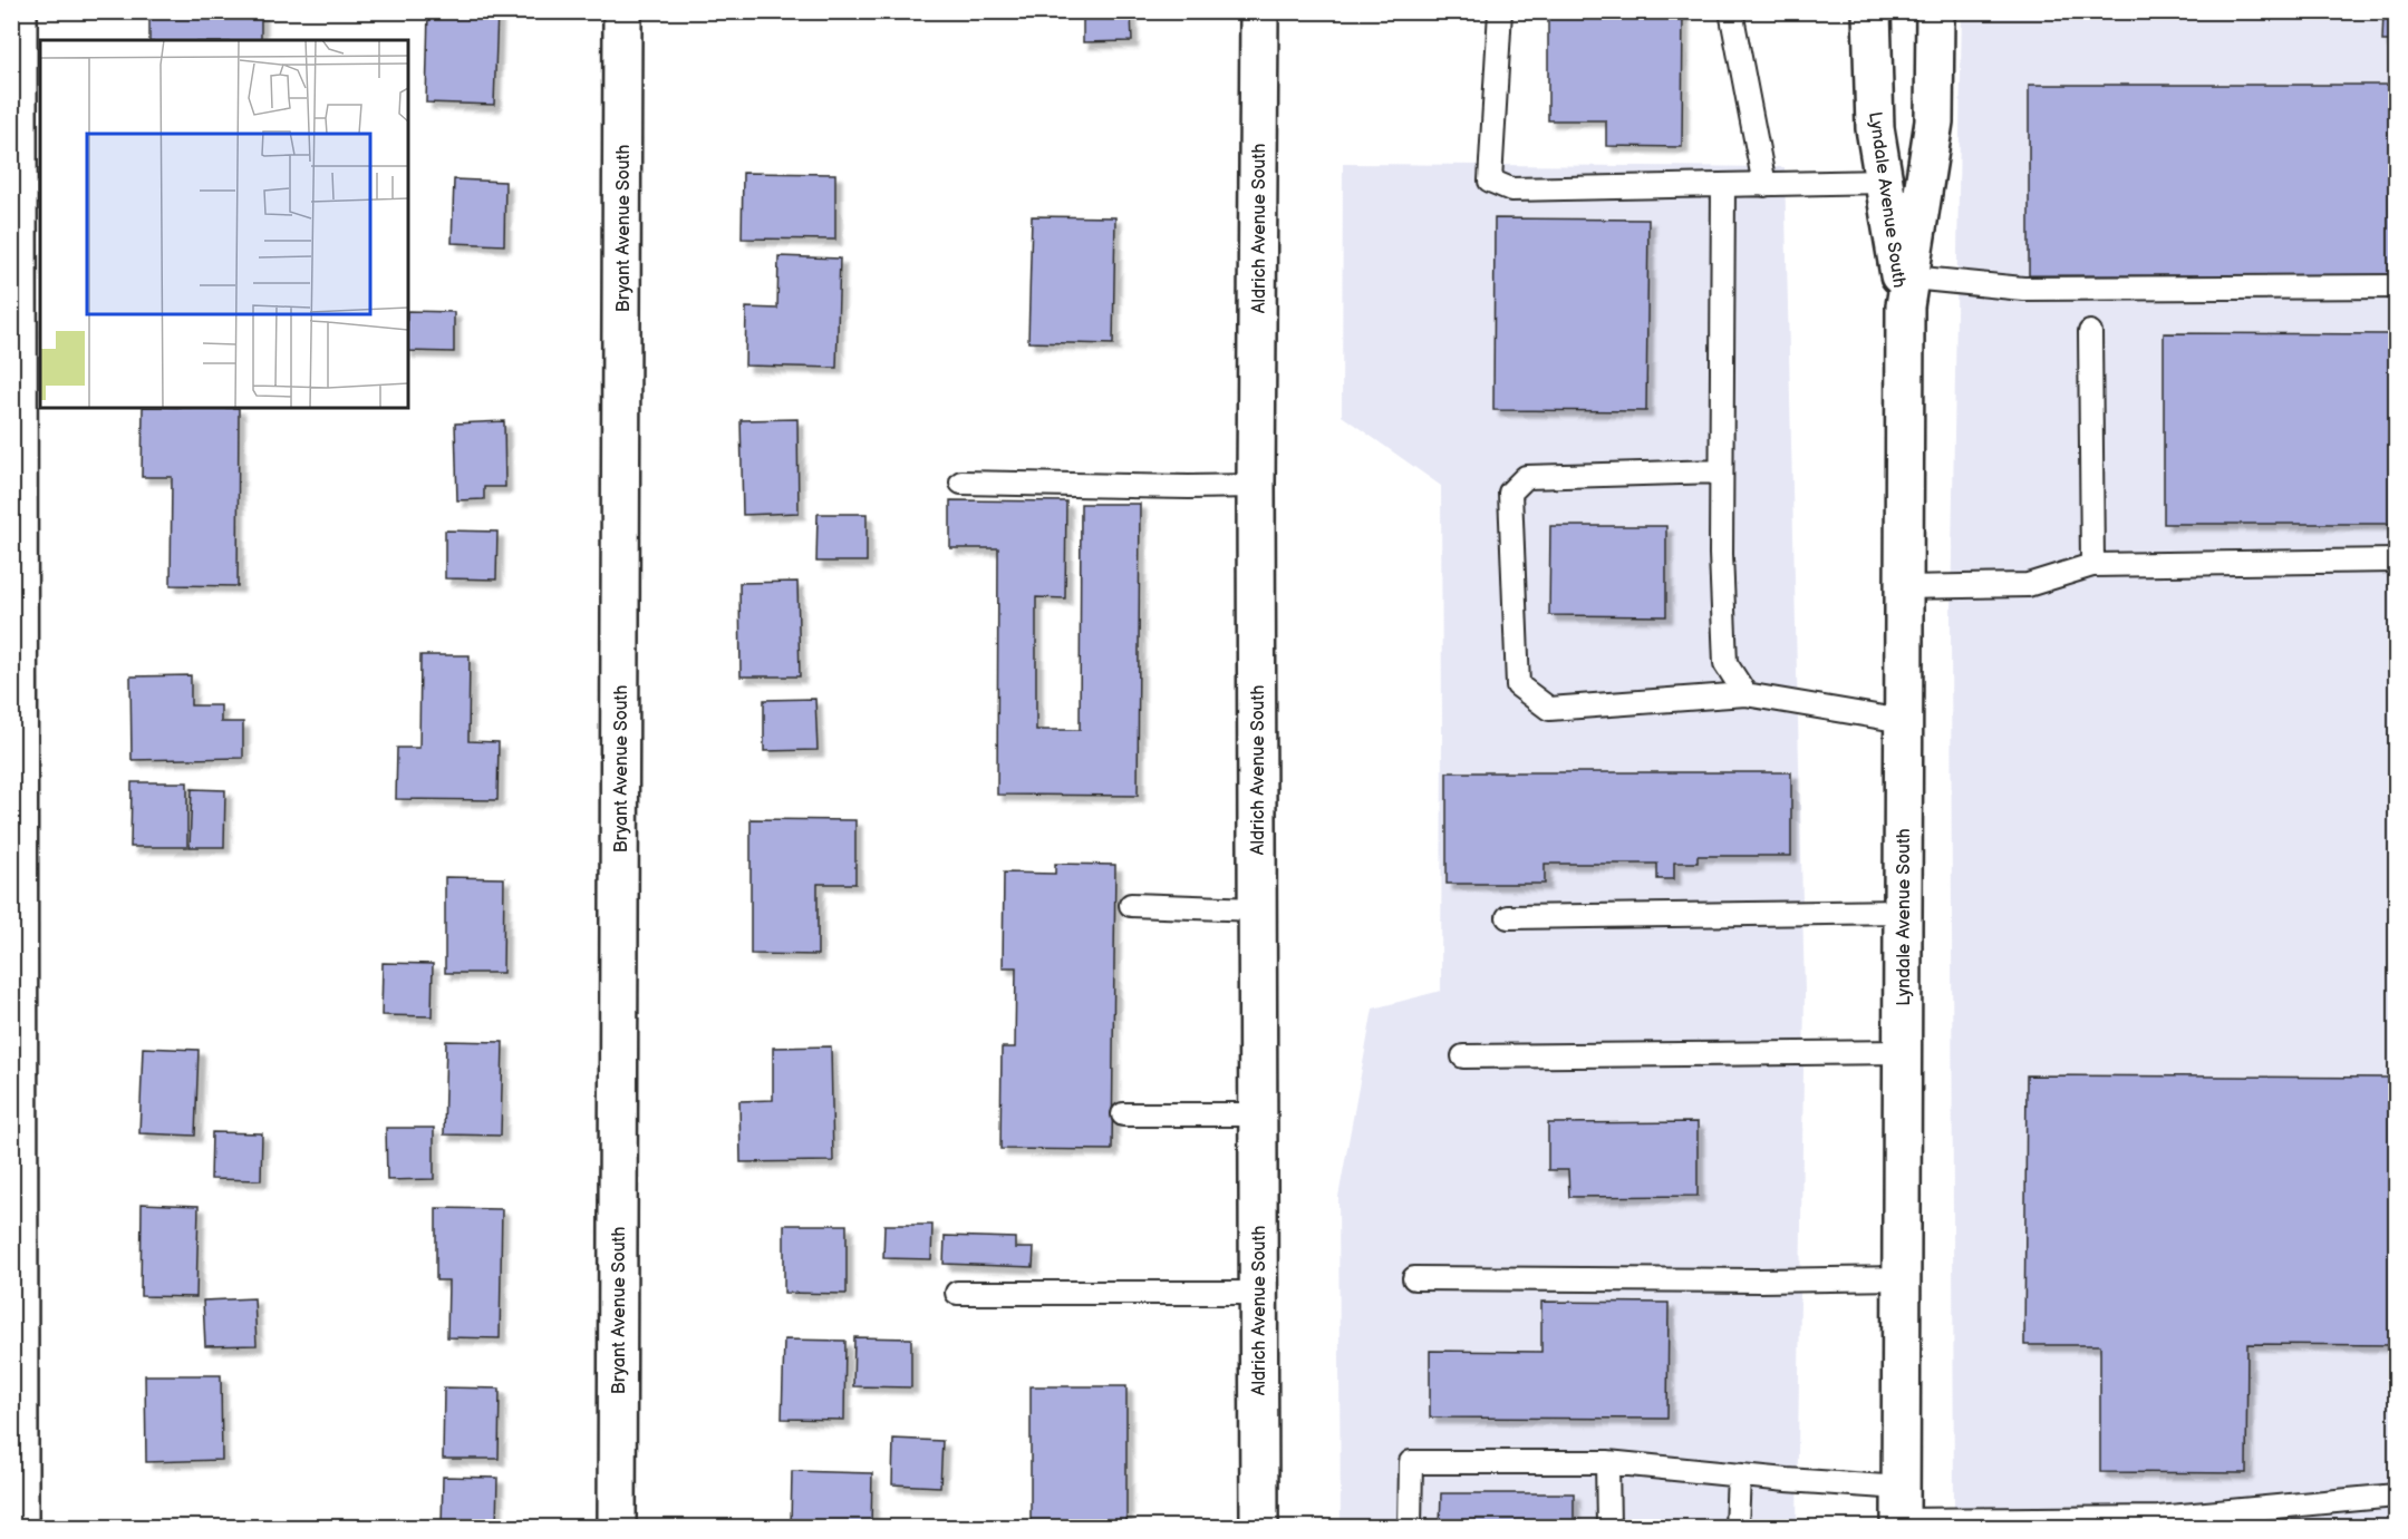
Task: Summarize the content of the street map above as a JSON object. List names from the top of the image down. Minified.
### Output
{"streets":{"street":["Lyndale Avenue South","Bryant Avenue South","Aldrich Avenue South"]}}
